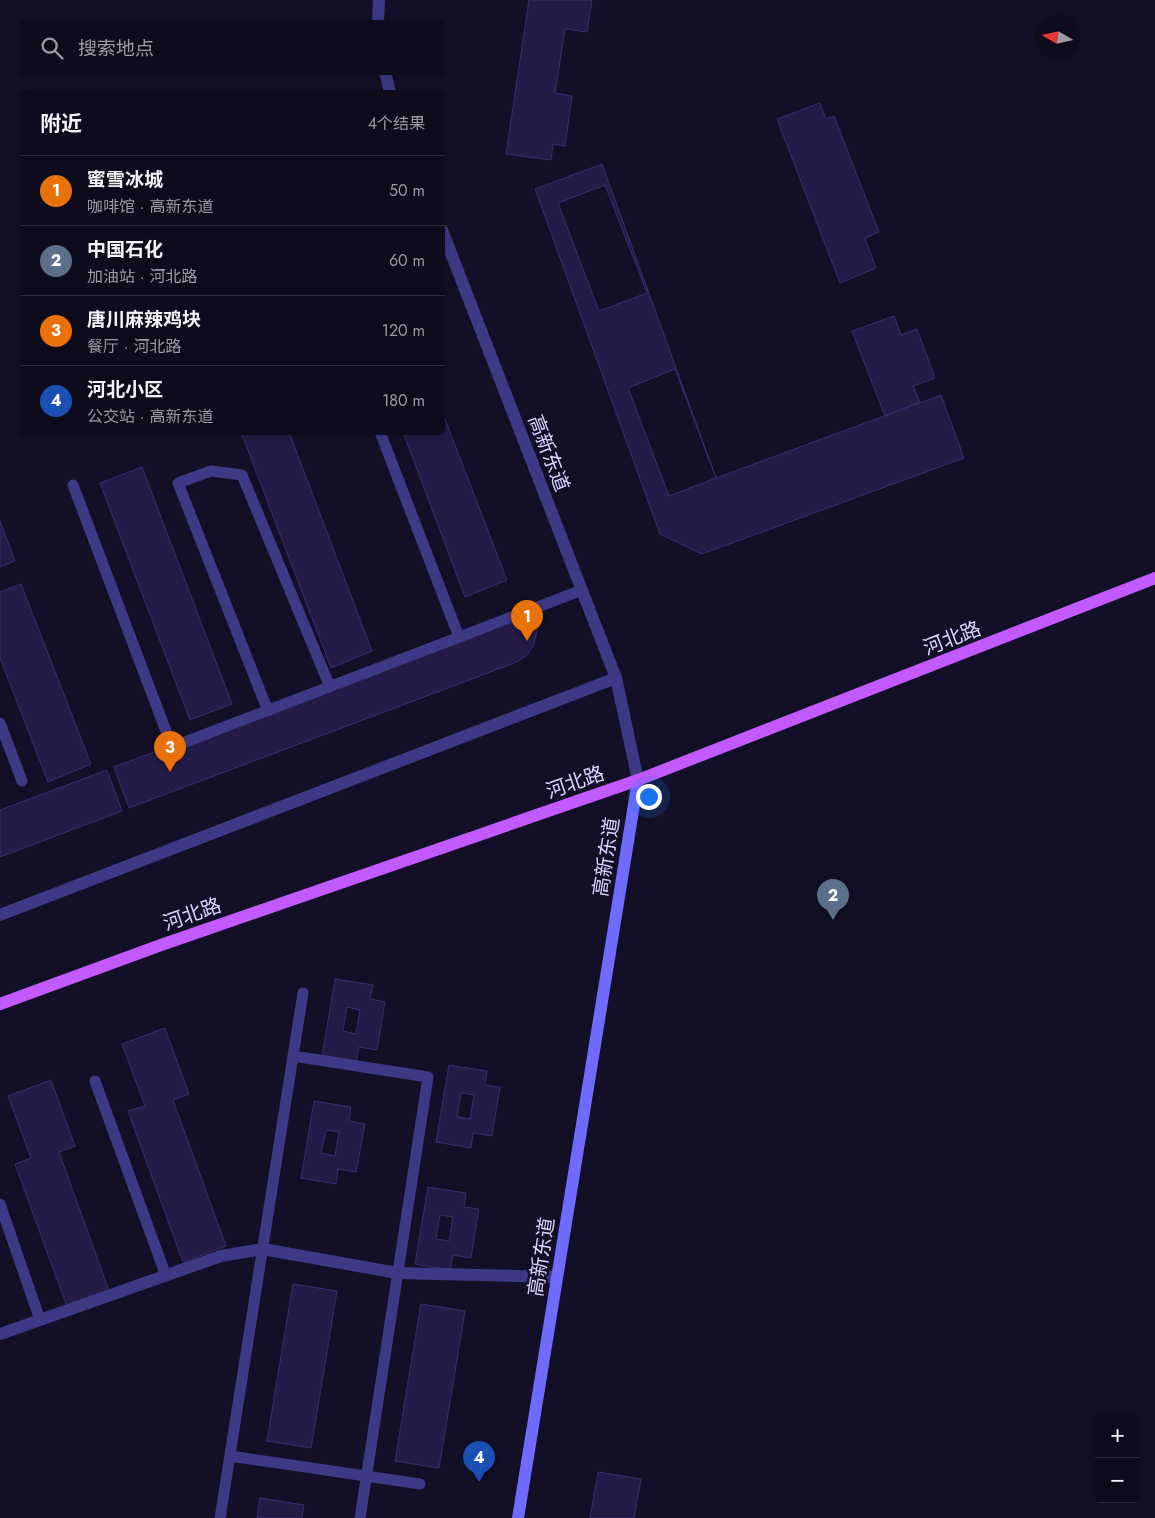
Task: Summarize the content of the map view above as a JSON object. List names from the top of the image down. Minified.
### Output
{"streets":{"main road":["河北路"],"street":["高新东道"]},"crossings":[["高新东道","河北路"]],"north":"left","page":{"search":"搜索地点","heading":["附近","4个结果"],"list":[{"mark":"1","name":"蜜雪冰城","note":"咖啡馆 · 高新东道","value":"50 m"},{"mark":"2","name":"中国石化","note":"加油站 · 河北路","value":"60 m"},{"mark":"3","name":"唐川麻辣鸡块","note":"餐厅 · 河北路","value":"120 m"},{"mark":"4","name":"河北小区","note":"公交站 · 高新东道","value":"180 m"}],"pins":["1","3","2","4"],"map_buttons":["+","−"]}}
